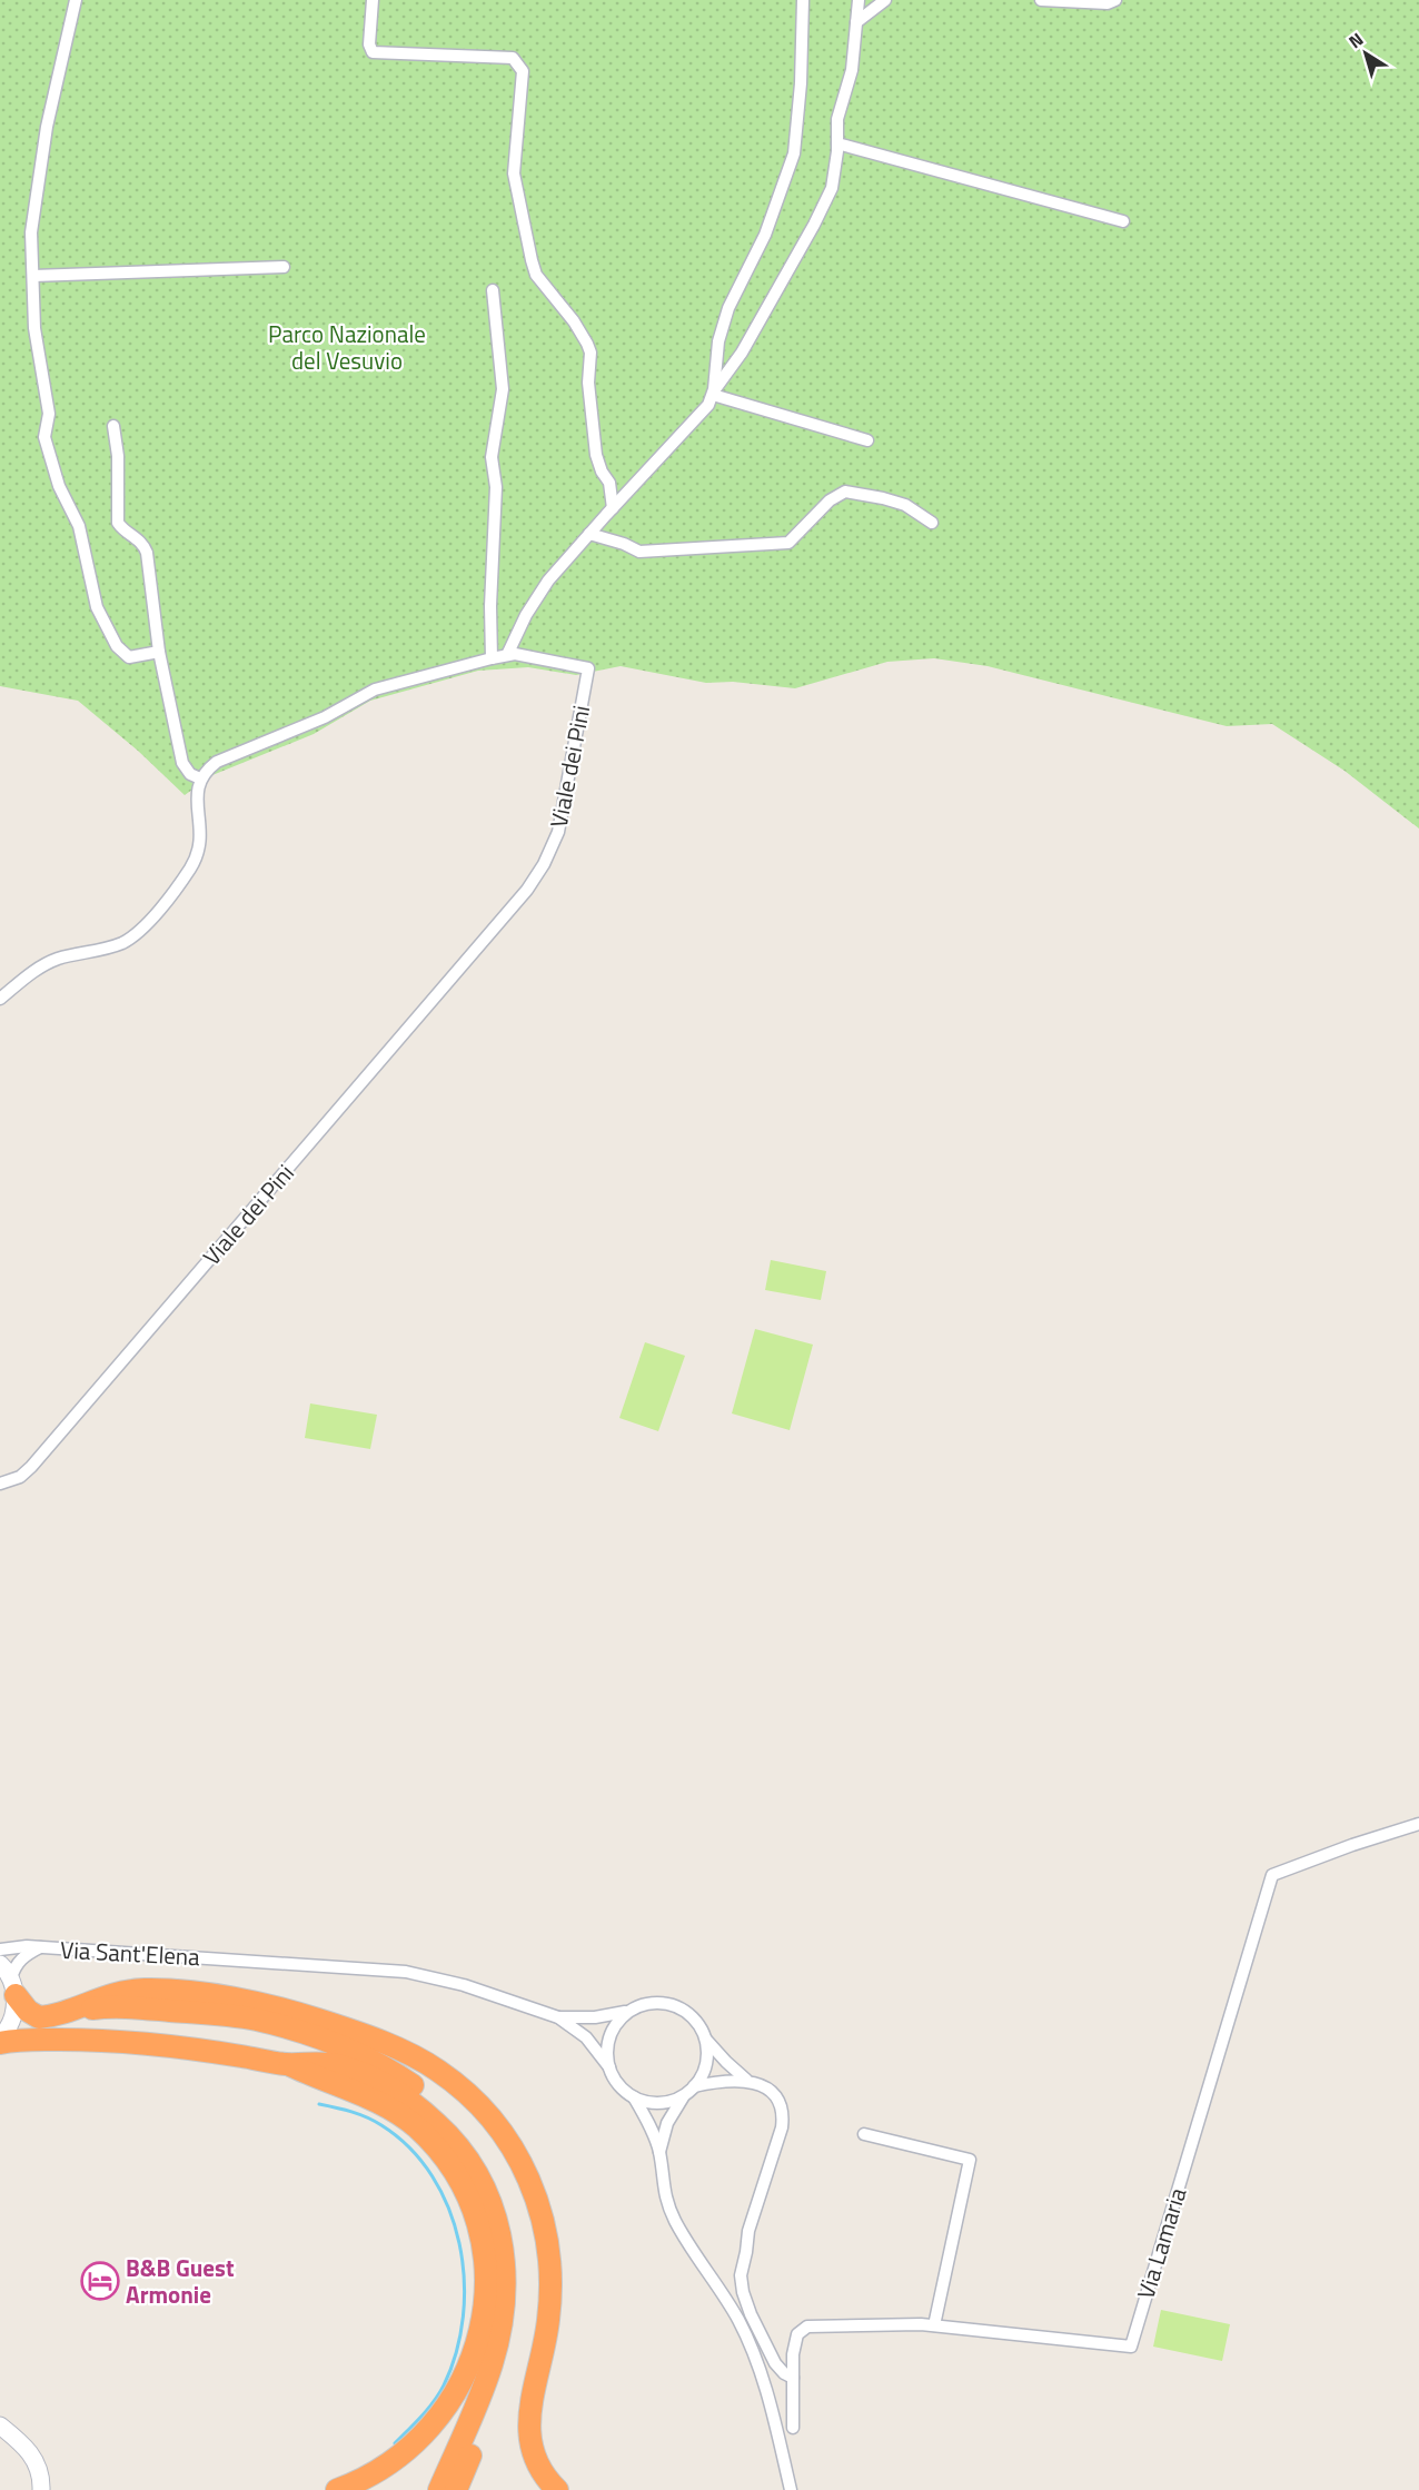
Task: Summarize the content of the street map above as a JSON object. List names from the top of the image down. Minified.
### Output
{"streets":{"street":["Viale dei Pini","Via Sant'Elena","Via Lamaria"]},"parks":["Parco Nazionale del Vesuvio"],"places":{"hotel":["B&B Guest Armonie"]},"north":"top left"}
